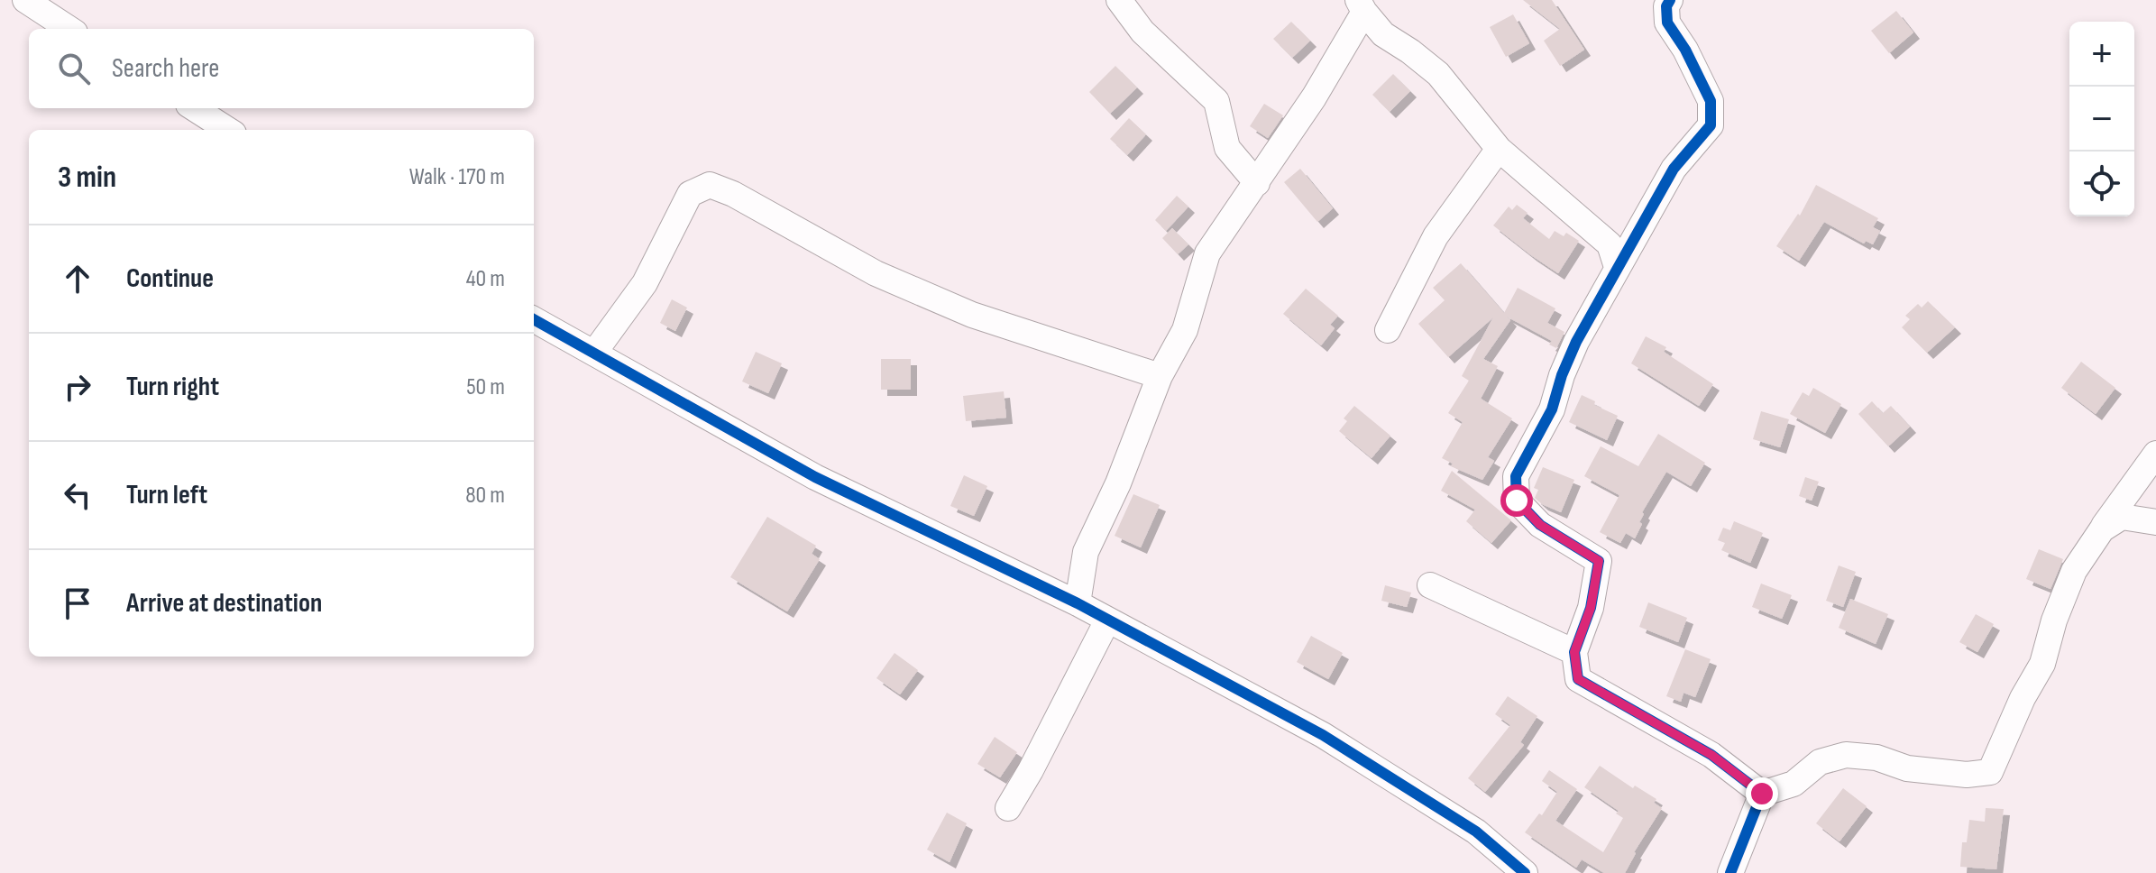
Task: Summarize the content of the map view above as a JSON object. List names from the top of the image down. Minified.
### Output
{"page":{"map_buttons":["+","−"],"search":"Search here","heading":["3 min","Walk · 170 m"],"list":[["Continue","40 m"],["Turn right","50 m"],["Turn left","80 m"],"Arrive at destination"]}}
